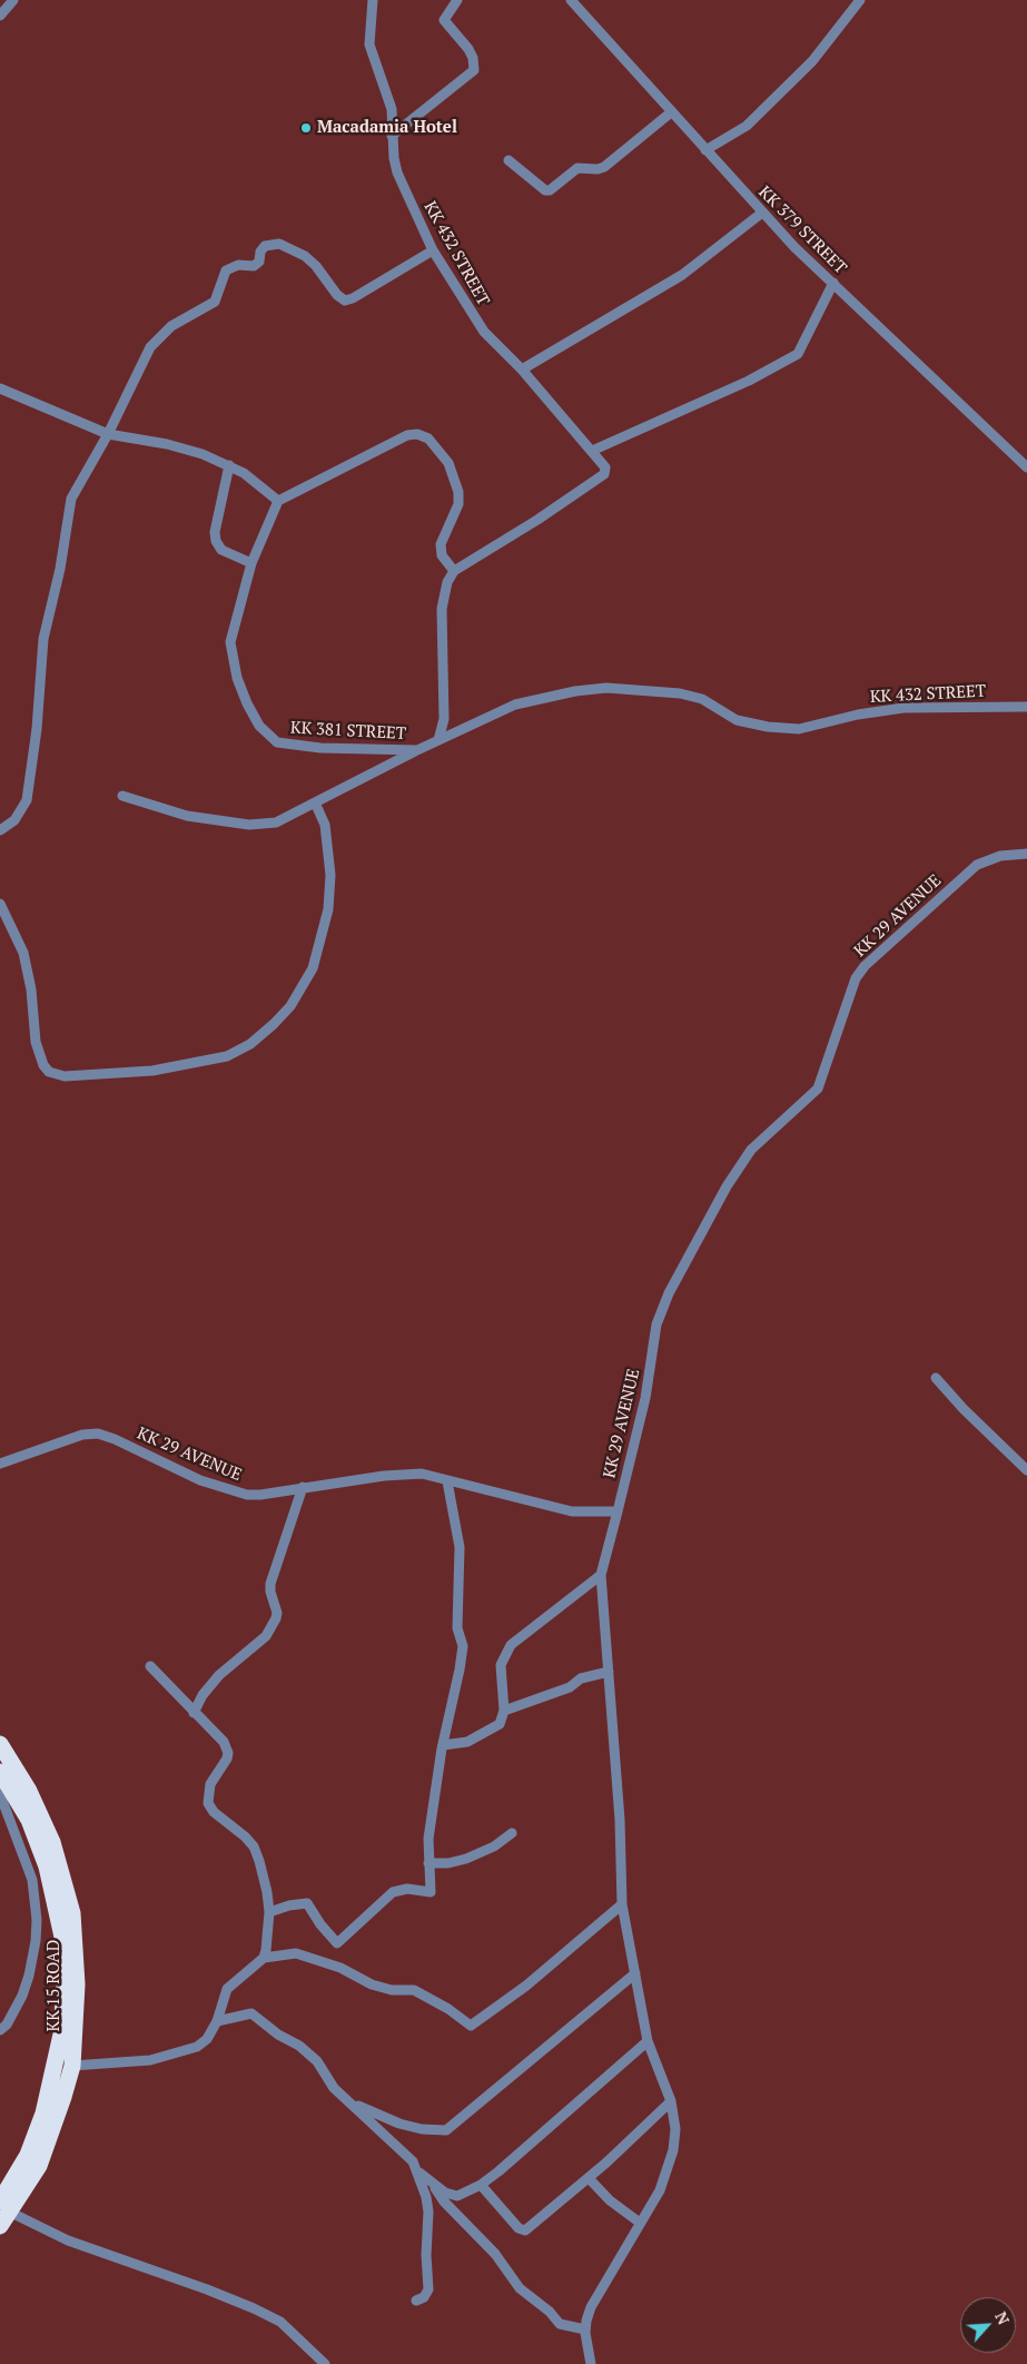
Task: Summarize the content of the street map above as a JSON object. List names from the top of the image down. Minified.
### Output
{"streets":{"highway":["KK 15 ROAD"],"street":["KK 379 STREET","KK 432 STREET","KK 381 STREET","KK 29 AVENUE"]},"crossings":[["KK 432 STREET","KK 381 STREET"]],"places":["Macadamia Hotel"],"north":"top right"}
